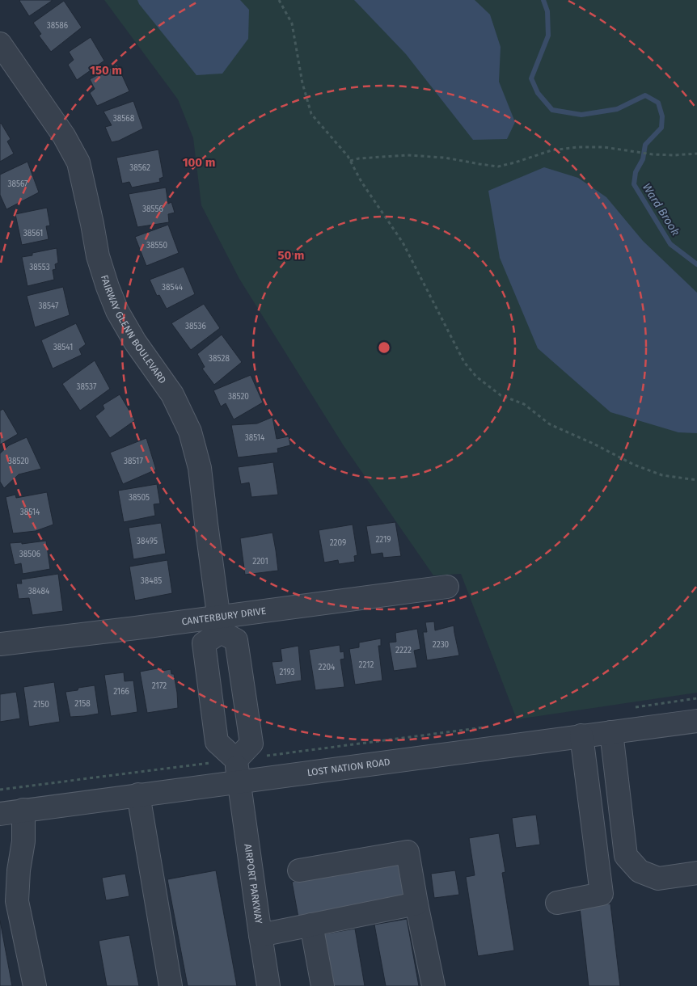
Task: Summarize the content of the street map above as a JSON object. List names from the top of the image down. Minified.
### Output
{"streets":{"street":["FAIRWAY GLENN BOULEVARD","CANTERBURY DRIVE","LOST NATION ROAD","AIRPORT PARKWAY"]},"crossings":[["FAIRWAY GLENN BOULEVARD","CANTERBURY DRIVE"],["LOST NATION ROAD","AIRPORT PARKWAY"]],"water":["Ward Brook"],"house_numbers":["38586","38568","38562","38567","38556","38561","38550","38553","38544","38547","38536","38541","38528","38537","38520","38514","38520","38517","38505","38514","2219","38495","2209","38506","2201","38485","38484","2230","2222","2212","2204","2193","2172","2166","2158","2150"],"rings":["150 m","100 m","50 m"]}
